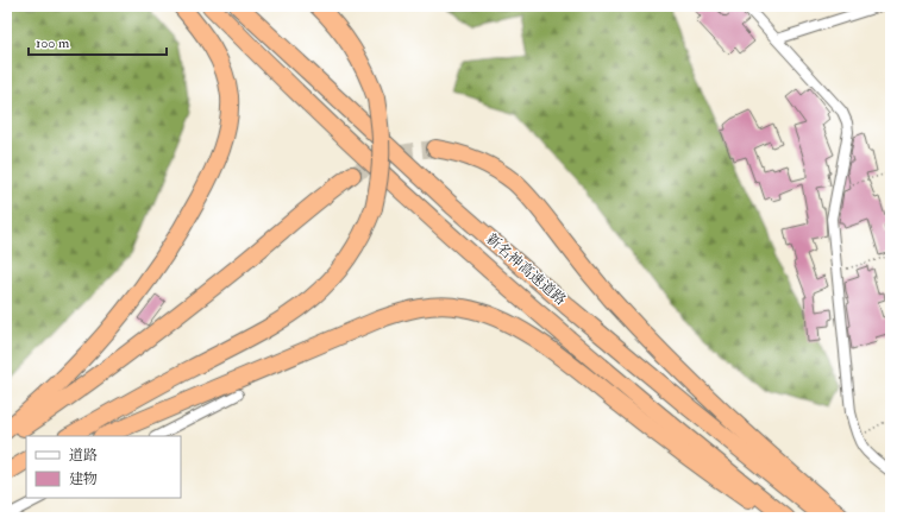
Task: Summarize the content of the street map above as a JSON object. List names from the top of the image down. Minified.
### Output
{"streets":{"highway":["新名神高速道路"]},"legend":["道路","建物"],"scale_bar":"100 m"}
